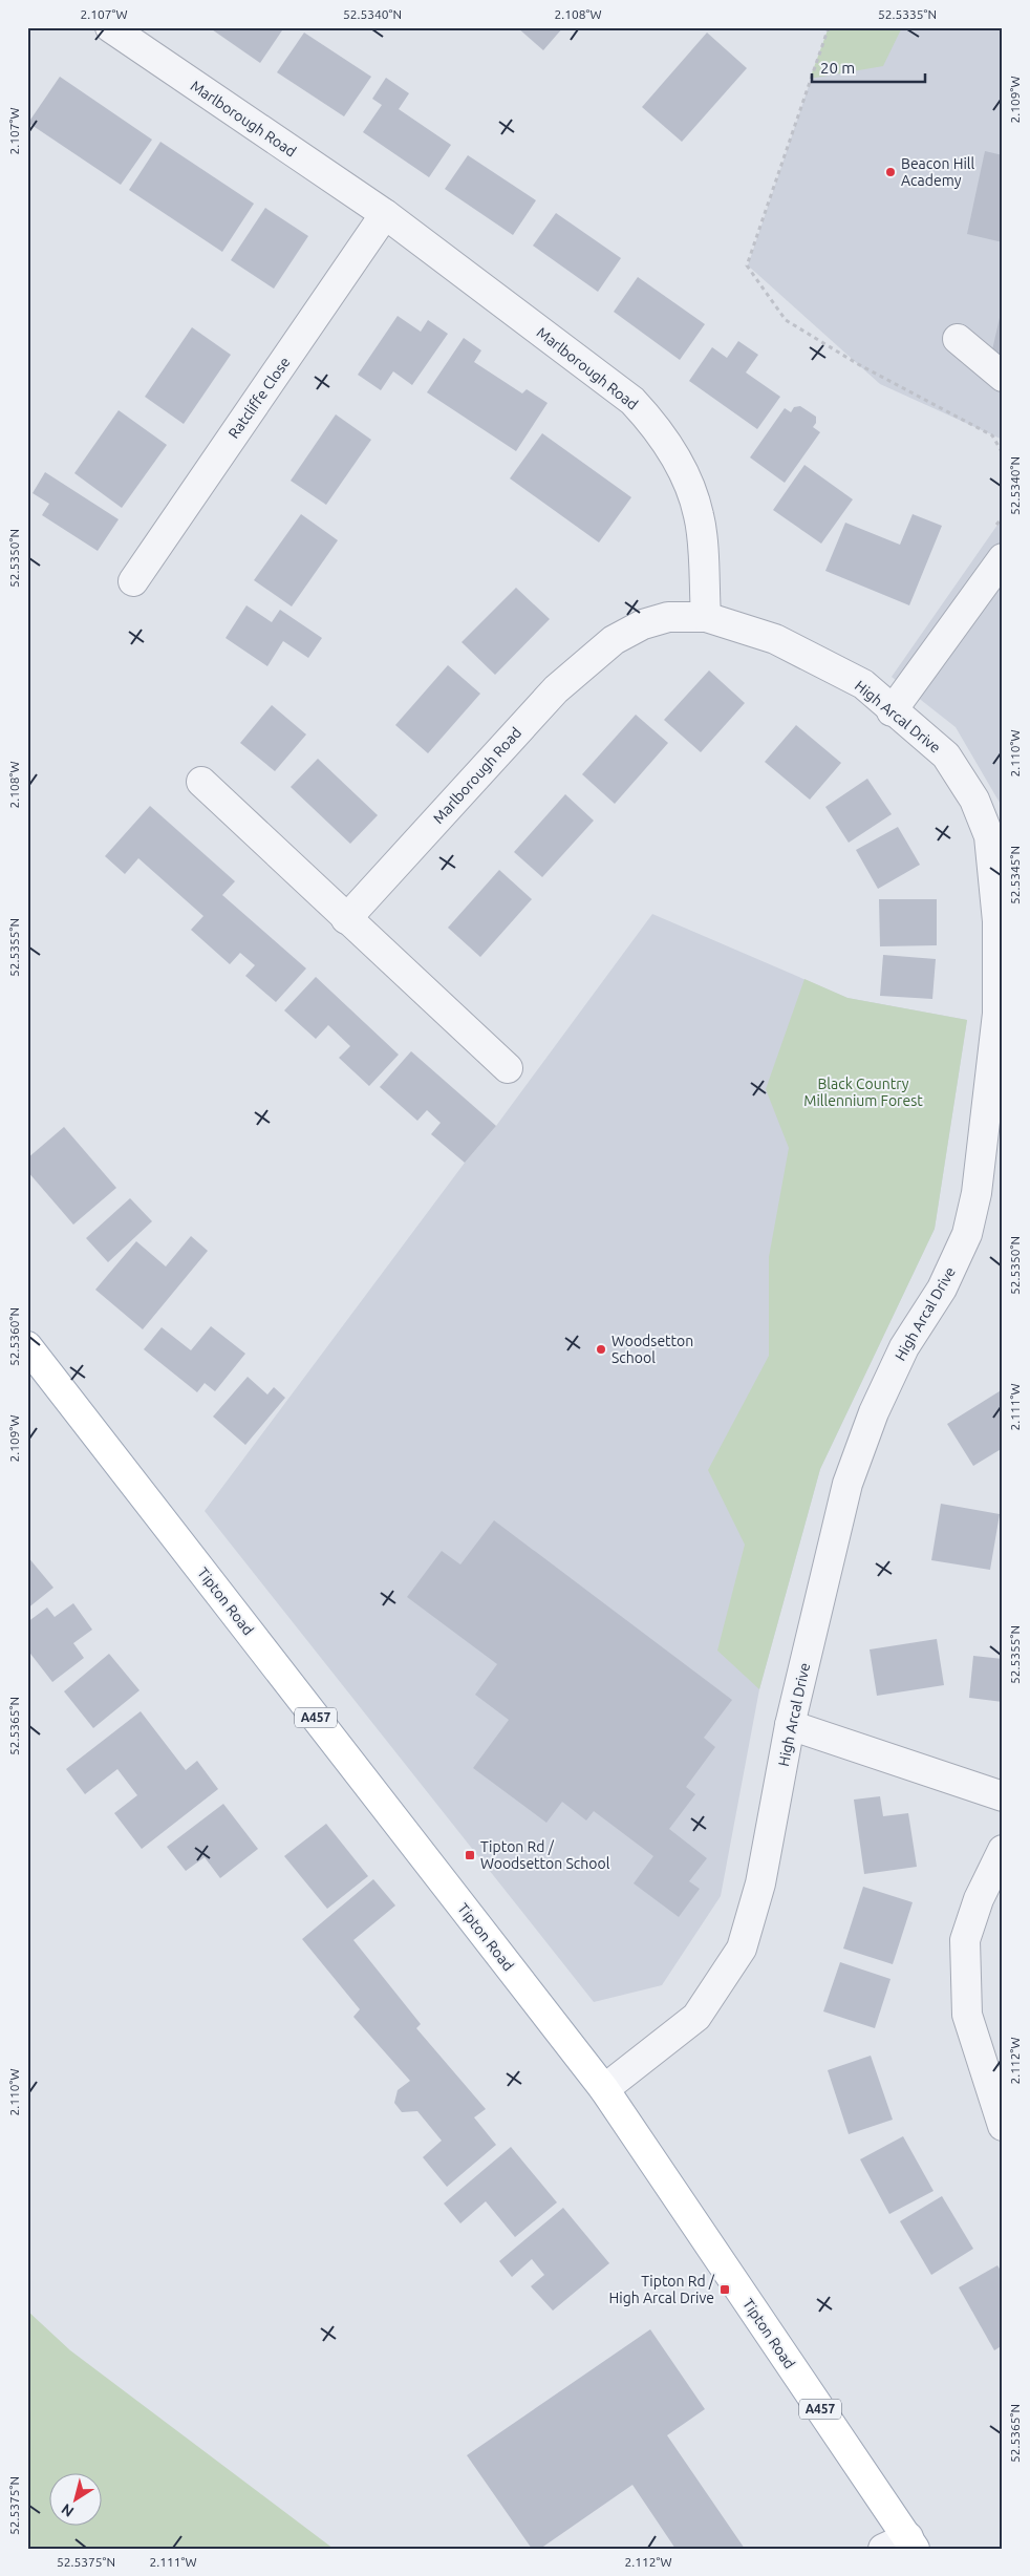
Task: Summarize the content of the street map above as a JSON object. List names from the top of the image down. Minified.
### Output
{"streets":{"main road":["Tipton Road","A457"],"street":["Marlborough Road","Ratcliffe Close","High Arcal Drive"]},"crossings":[["Marlborough Road","Ratcliffe Close"],["Marlborough Road","High Arcal Drive"],["High Arcal Drive","Tipton Road"]],"parks":["Black Country Millennium Forest"],"places":{"other":["Beacon Hill Academy","Woodsetton School"],"transit":["Tipton Rd / Woodsetton School","Tipton Rd / High Arcal Drive"]},"scale_bar":"20 m","north":"bottom left","coordinates":["2.107°W","52.5340°N","2.108°W","52.5335°N","2.109°W","52.5350°N","2.110°W","52.5345°N","52.5355°N","52.5360°N","2.111°W","52.5365°N","2.112°W","52.5375°N"]}
